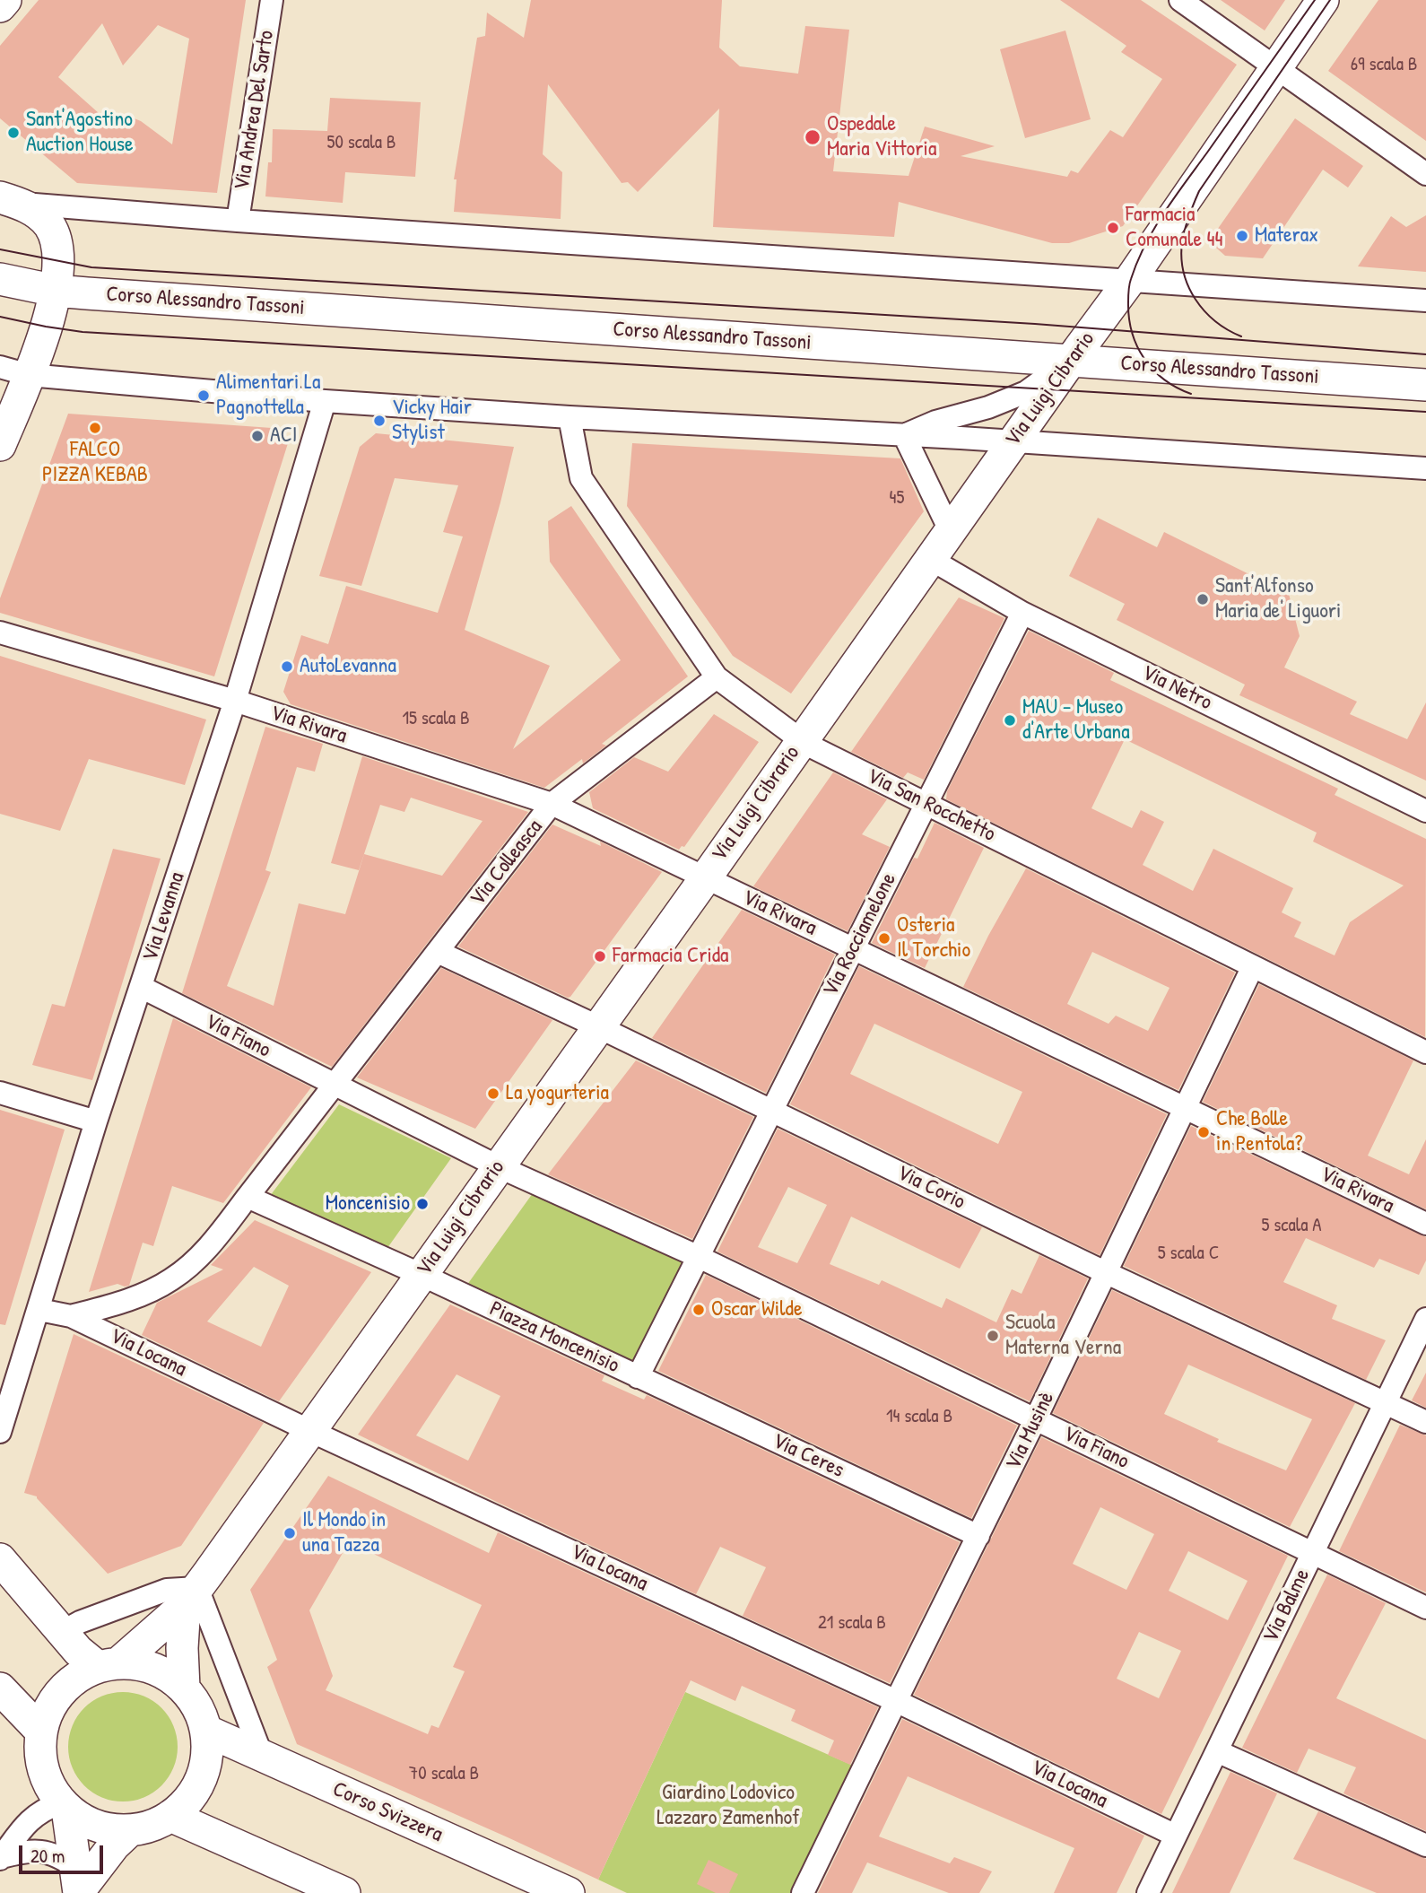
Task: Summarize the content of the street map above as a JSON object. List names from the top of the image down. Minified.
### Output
{"streets":{"street":["Via Andrea Del Sarto","Corso Alessandro Tassoni","Via Luigi Cibrario","Via Netro","Via Rivara","Via San Rocchetto","Via Colleasca","Via Levanna","Via Rocciamelone","Via Fiano","Via Corio","Piazza Moncenisio","Via Locana","Via Musinè","Via Ceres","Via Balme","Corso Svizzera"]},"crossings":[["Corso Alessandro Tassoni","Via Luigi Cibrario"],["Via Luigi Cibrario","Via Netro"],["Via Luigi Cibrario","Via Rivara"],["Via Luigi Cibrario","Via San Rocchetto"],["Via Luigi Cibrario","Via Corio"],["Via Luigi Cibrario","Piazza Moncenisio"],["Via Luigi Cibrario","Via Locana"],["Via Luigi Cibrario","Corso Svizzera"],["Via Netro","Via Rocciamelone"],["Via Rivara","Via Colleasca"],["Via Rivara","Via Levanna"],["Via Rivara","Via Rocciamelone"],["Via Rivara","Via Musinè"],["Via San Rocchetto","Via Colleasca"],["Via San Rocchetto","Via Rocciamelone"],["Via San Rocchetto","Via Musinè"],["Via Colleasca","Via Fiano"],["Via Colleasca","Via Corio"],["Via Levanna","Via Fiano"],["Via Levanna","Via Locana"],["Via Rocciamelone","Via Fiano"],["Via Rocciamelone","Via Corio"],["Via Rocciamelone","Piazza Moncenisio"],["Via Fiano","Piazza Moncenisio"],["Via Fiano","Via Musinè"],["Via Fiano","Via Balme"],["Via Corio","Via Musinè"],["Via Corio","Via Balme"],["Piazza Moncenisio","Via Ceres"],["Via Locana","Via Musinè"],["Via Locana","Via Balme"],["Via Musinè","Via Ceres"]],"parks":["Giardino Lodovico Lazzaro Zamenhof"],"places":["Sant'Agostino Auction House","Ospedale Maria Vittoria","Farmacia Comunale 44","Materax","Alimentari La Pagnottella","Vicky Hair Stylist","FALCO PIZZA KEBAB","ACI","Sant'Alfonso Maria de' Liguori","AutoLevanna","MAU - Museo d'Arte Urbana","Osteria Il Torchio","Farmacia Crida","La yogurteria","Che Bolle in Pentola?","Moncenisio","Oscar Wilde","Scuola Materna Verna","Il Mondo in una Tazza"],"house_numbers":["69 scala B","50 scala B","45","15 scala B","5 scala A","5 scala C","14 scala B","21 scala B","70 scala B"],"scale_bar":"20 m"}
